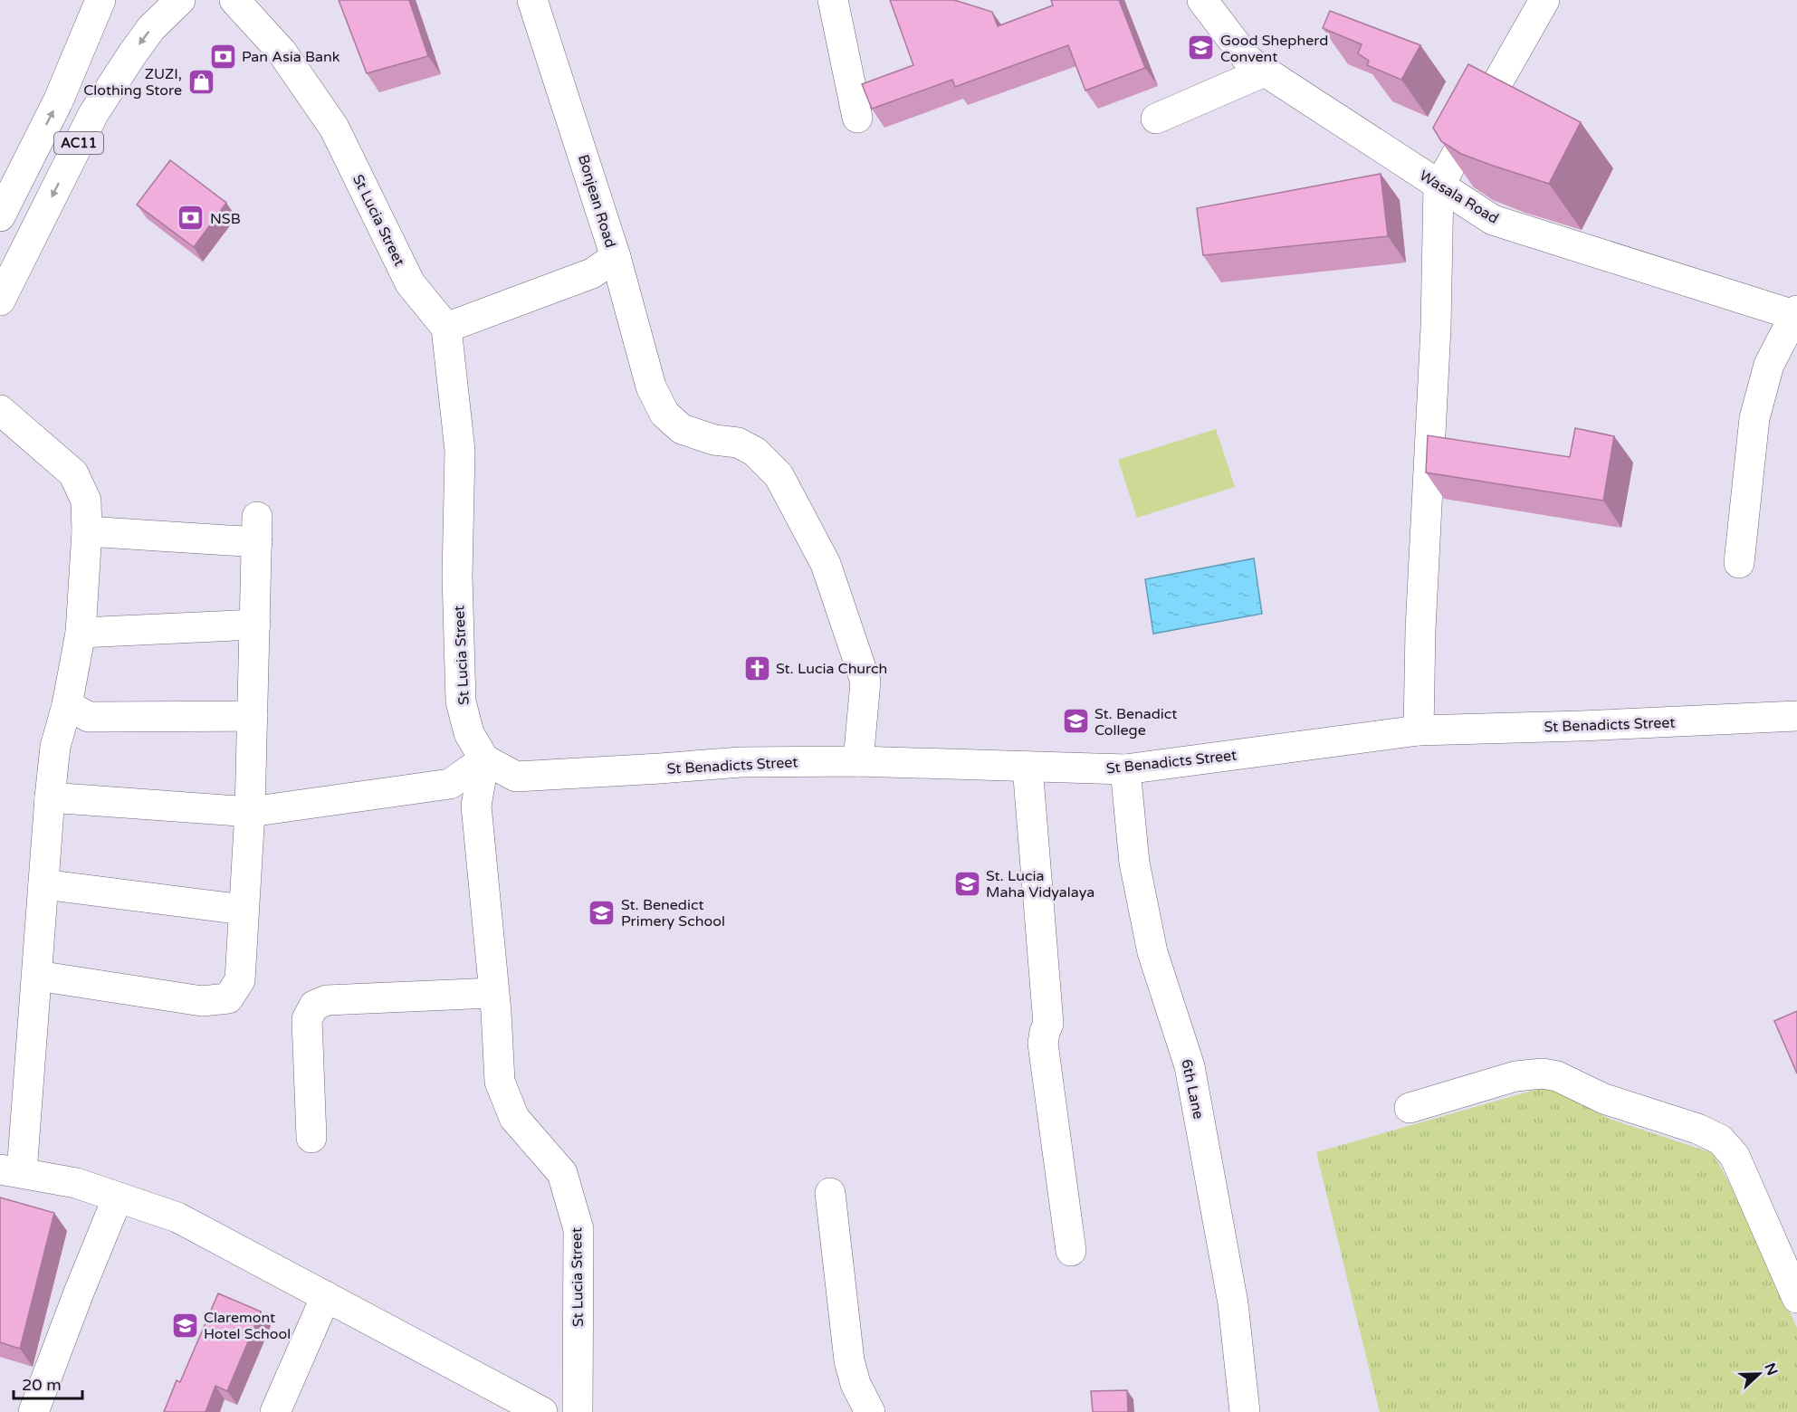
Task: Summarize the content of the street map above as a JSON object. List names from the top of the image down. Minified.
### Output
{"streets":{"street":["AC11","Wasala Road","Bonjean Road","St Lucia Street","St Benadicts Street","6th Lane"]},"crossings":[["Bonjean Road","St Lucia Street"],["St Lucia Street","St Benadicts Street"],["St Benadicts Street","6th Lane"]],"places":{"school or university":["Good Shepherd Convent","St. Benadict College","St. Lucia Maha Vidyalaya","St. Benedict Primery School","Claremont Hotel School"],"bank":["Pan Asia Bank","NSB"],"shop":["ZUZI, Clothing Store"],"church":["St. Lucia Church"]},"scale_bar":"20 m","north":"right"}
